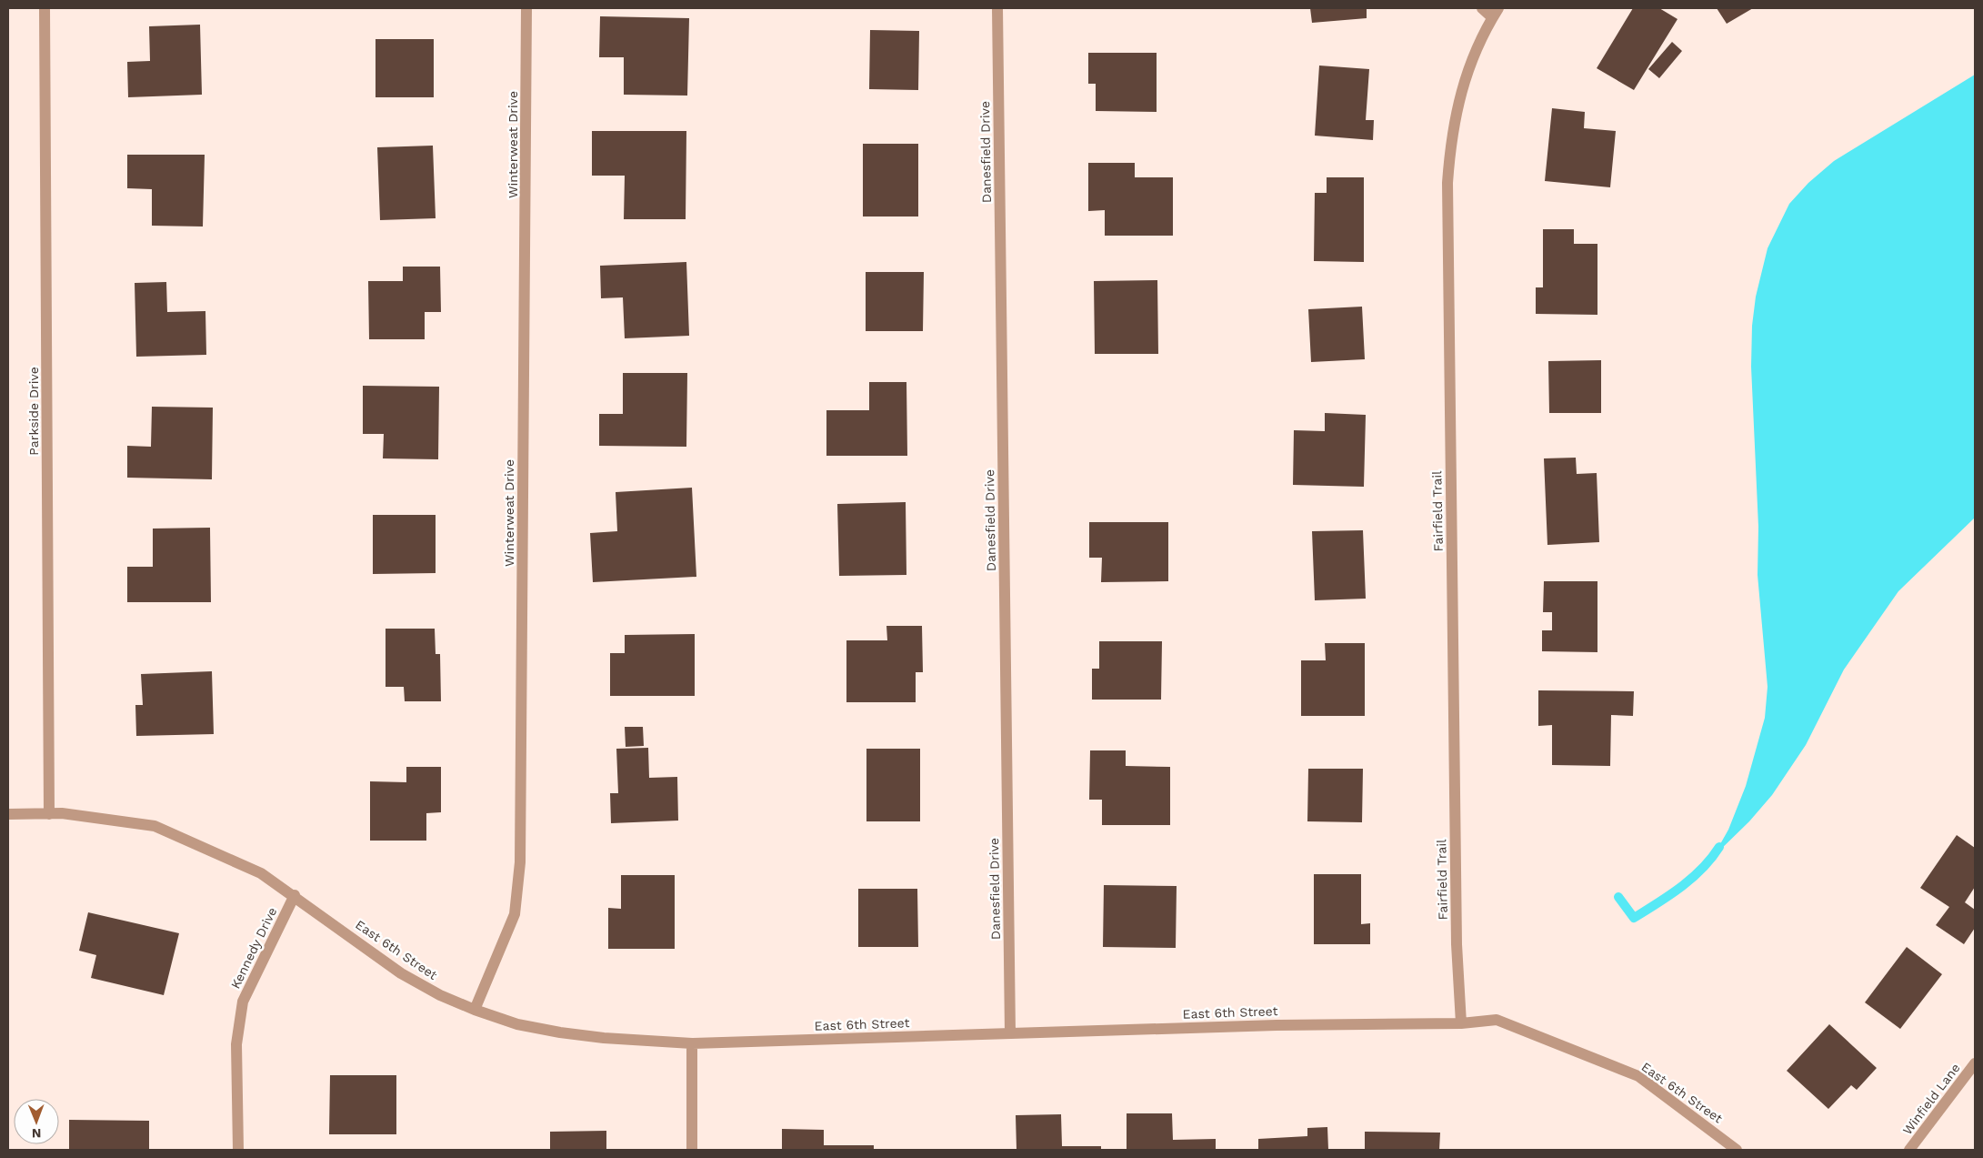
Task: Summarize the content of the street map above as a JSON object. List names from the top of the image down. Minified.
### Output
{"streets":{"street":["Winterweat Drive","Danesfield Drive","Parkside Drive","Fairfield Trail","Kennedy Drive","East 6th Street","Winfield Lane"]},"crossings":[["Winterweat Drive","East 6th Street"],["Danesfield Drive","East 6th Street"],["Parkside Drive","East 6th Street"],["Fairfield Trail","East 6th Street"],["Kennedy Drive","East 6th Street"]],"north":"bottom"}
